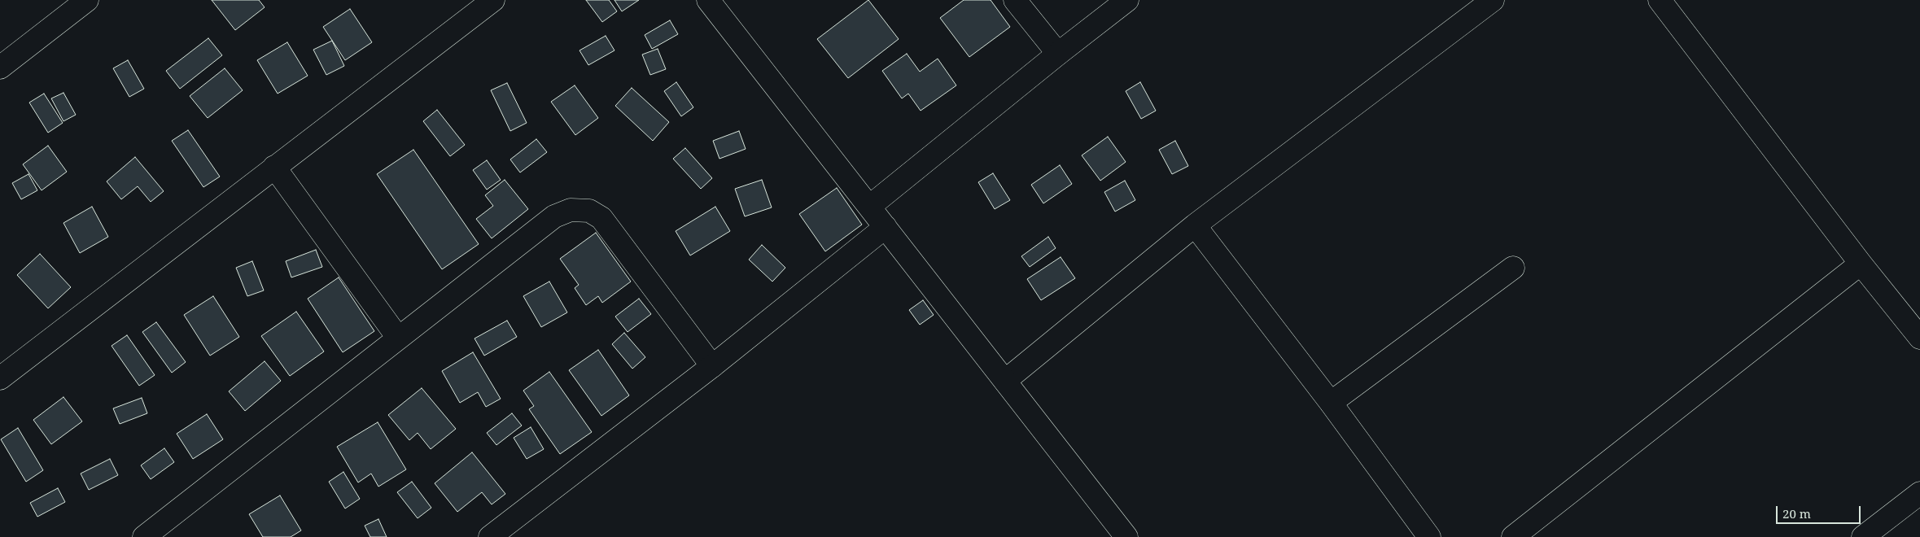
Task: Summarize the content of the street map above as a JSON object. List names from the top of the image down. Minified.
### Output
{"scale_bar":"20 m"}
